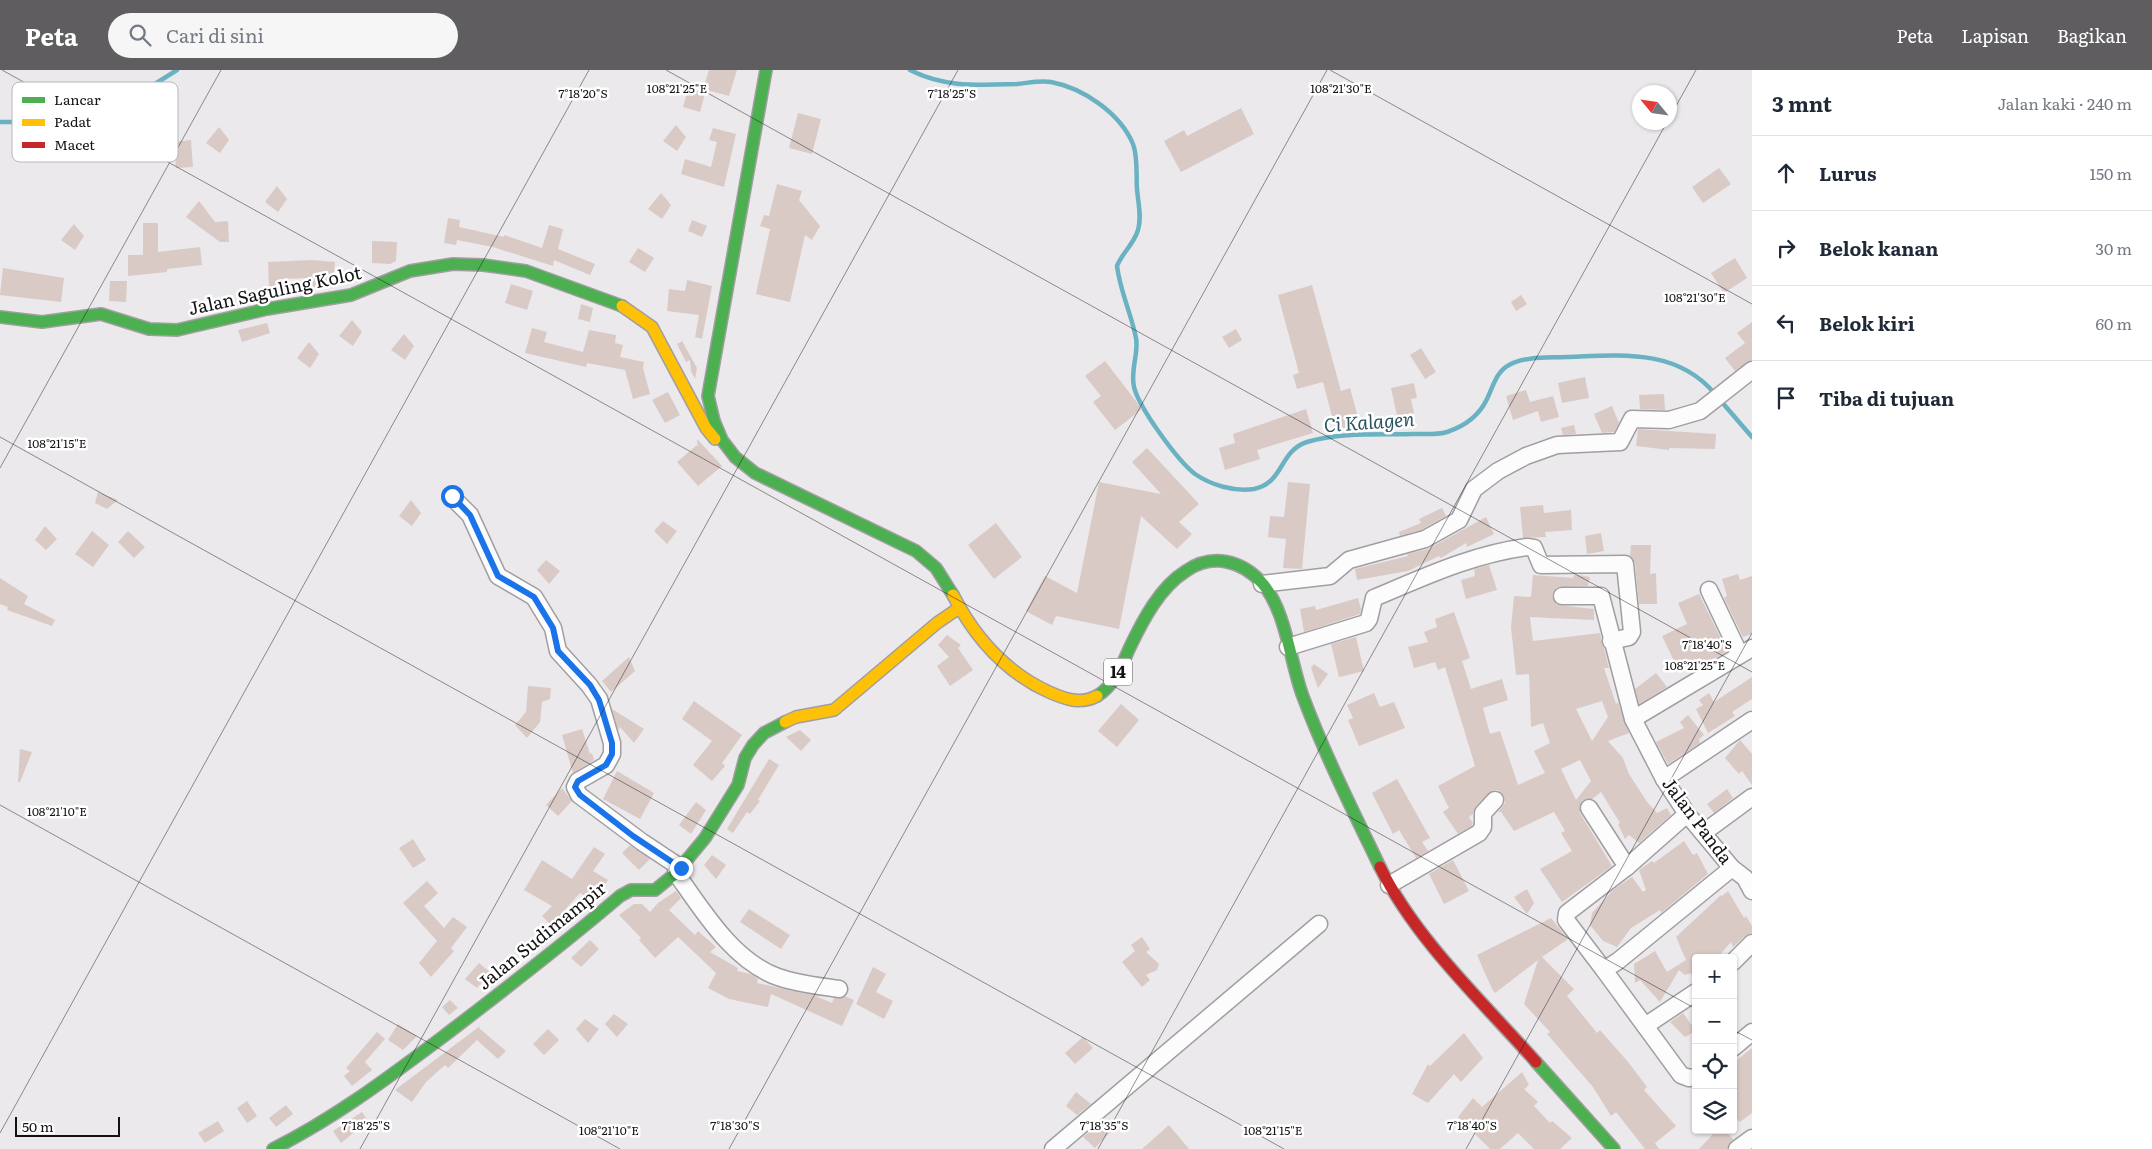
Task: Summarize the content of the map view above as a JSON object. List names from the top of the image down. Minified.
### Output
{"streets":{"main road":["Jalan Saguling Kolot","14","Jalan Sudimampir"],"street":["Jalan Panda"]},"crossings":[["Jalan Saguling Kolot","14"],["14","Jalan Sudimampir"]],"water":["Ci Kalagen"],"legend":["Lancar","Padat","Macet"],"scale_bar":"50 m","north":"top left","page":{"header":"Peta","search":"Cari di sini","nav":["Peta","Lapisan","Bagikan"],"heading":["3 mnt","Jalan kaki · 240 m"],"list":[["Lurus","150 m"],["Belok kanan","30 m"],["Belok kiri","60 m"],"Tiba di tujuan"],"map_buttons":["+","−"],"scale":"50 m"},"coordinates":["108°21'30\"E","108°21'25\"E","7°18'20\"S","7°18'25\"S","108°21'15\"E","7°18'40\"S","108°21'10\"E","7°18'30\"S","7°18'35\"S"]}
